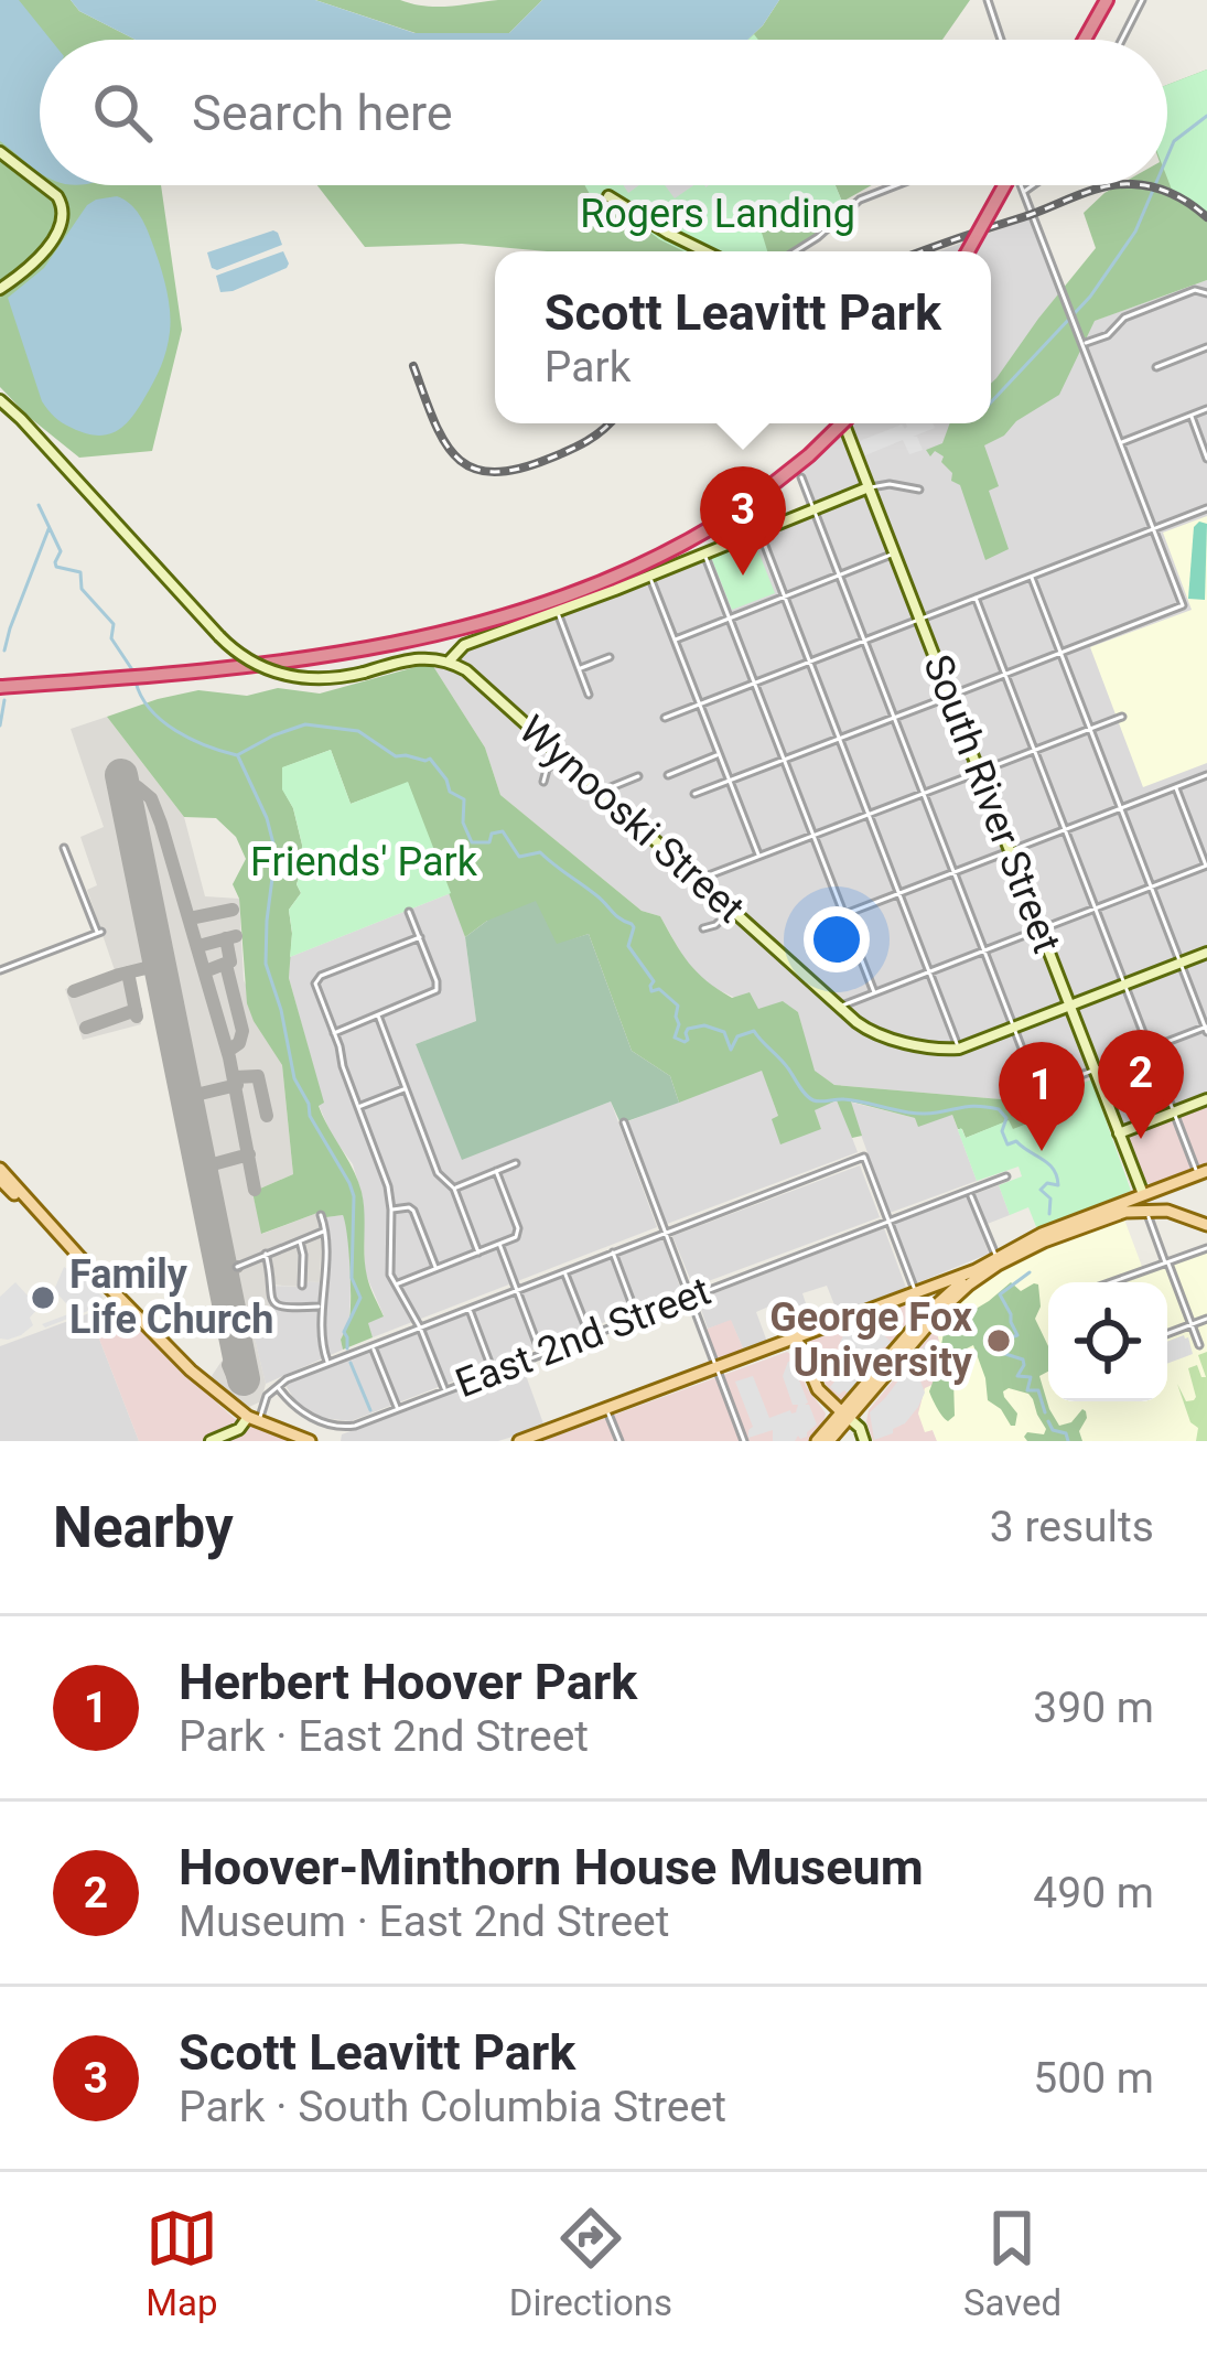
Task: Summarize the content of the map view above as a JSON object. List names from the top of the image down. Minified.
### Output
{"streets":{"street":["South River Street","Wynooski Street","East 2nd Street"]},"parks":["Rogers Landing","Friends' Park"],"places":["Family Life Church","George Fox University"],"page":{"search":"Search here","popup":["Scott Leavitt Park","Park"],"pins":["3","2","1"],"heading":["Nearby","3 results"],"list":[{"mark":"1","name":"Herbert Hoover Park","note":"Park · East 2nd Street","value":"390 m"},{"mark":"2","name":"Hoover-Minthorn House Museum","note":"Museum · East 2nd Street","value":"490 m"},{"mark":"3","name":"Scott Leavitt Park","note":"Park · South Columbia Street","value":"500 m"}],"nav":["Map","Directions","Saved"]}}
